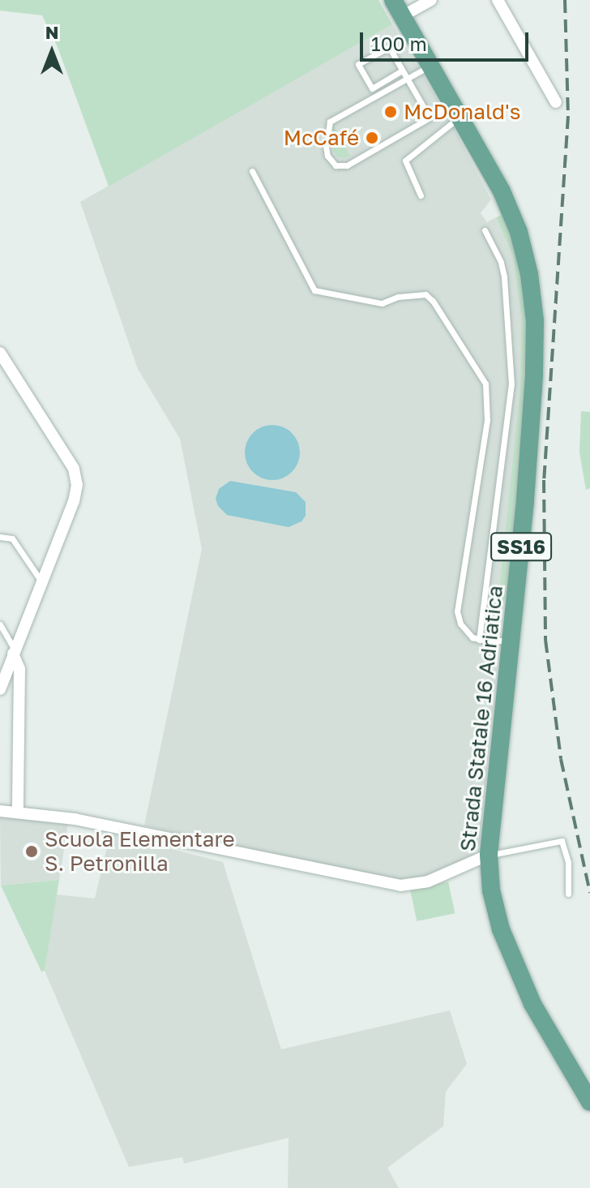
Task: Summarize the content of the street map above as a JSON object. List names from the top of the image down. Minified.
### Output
{"streets":{"main road":["SS16","Strada Statale 16 Adriatica"]},"places":["McDonald's","McCafé","Scuola Elementare S. Petronilla"],"scale_bar":"100 m","north":"top"}
